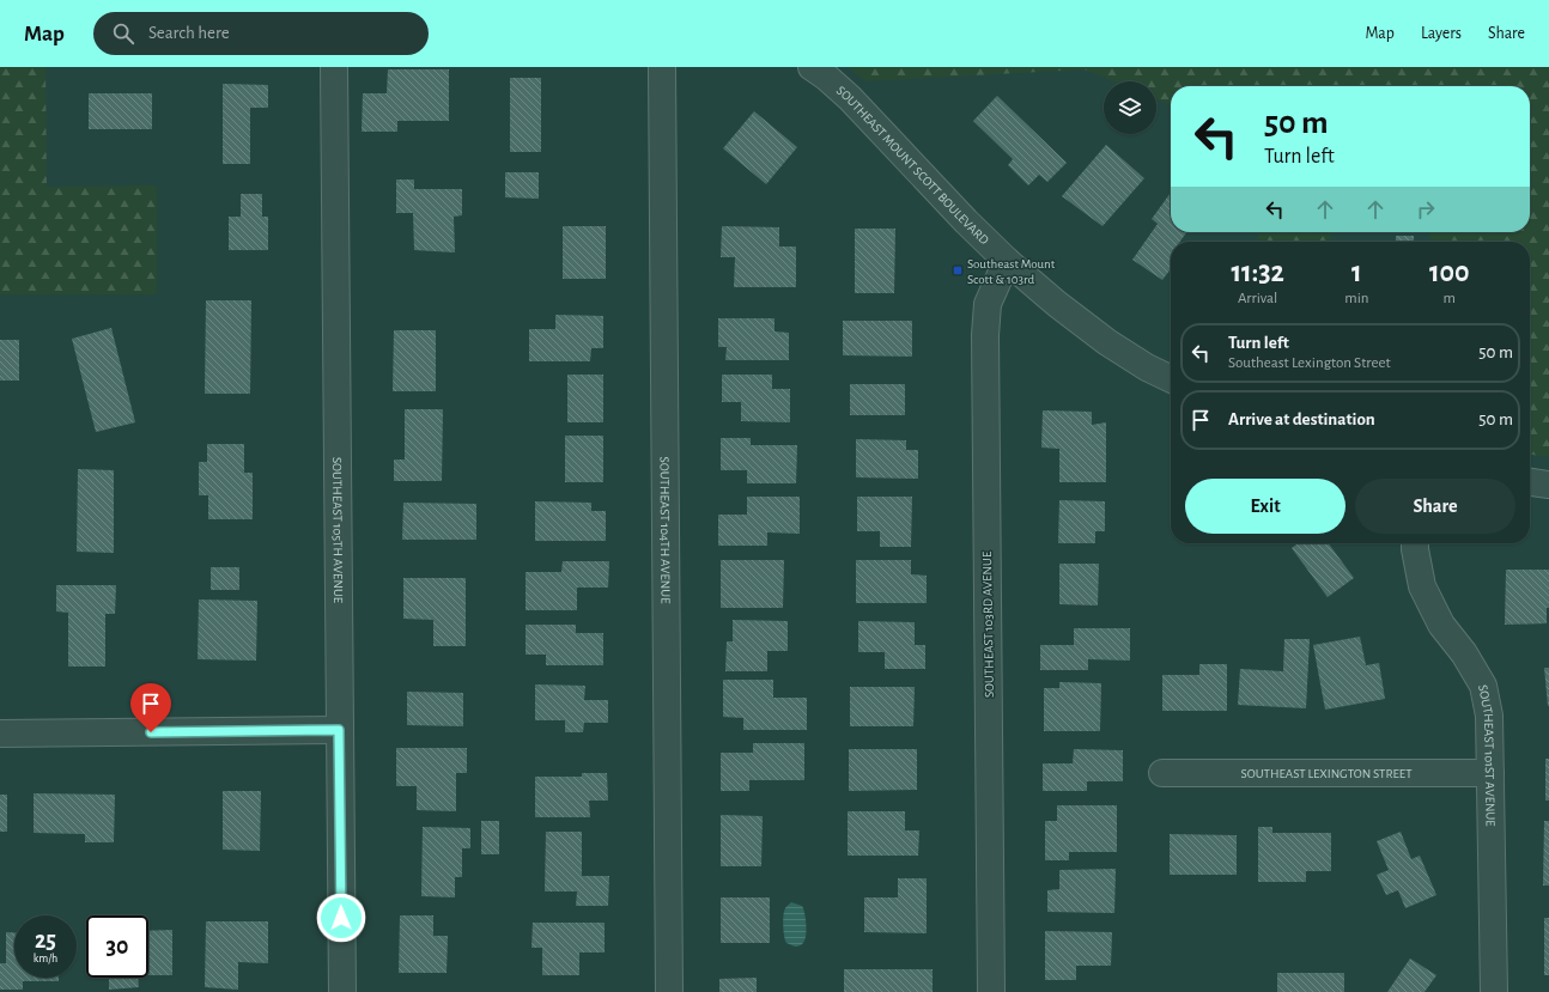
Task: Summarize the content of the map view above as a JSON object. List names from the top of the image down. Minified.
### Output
{"streets":{"street":["SOUTHEAST MOUNT SCOTT BOULEVARD","SOUTHEAST 104TH AVENUE","SOUTHEAST 105TH AVENUE","SOUTHEAST 103RD AVENUE","SOUTHEAST 101ST AVENUE","SOUTHEAST LEXINGTON STREET"]},"crossings":[["SOUTHEAST MOUNT SCOTT BOULEVARD","SOUTHEAST 103RD AVENUE"],["SOUTHEAST 101ST AVENUE","SOUTHEAST LEXINGTON STREET"]],"places":{"transit":["Southeast Mount Scott & 103rd"]},"page":{"header":"Map","search":"Search here","nav":["Map","Layers","Share"],"turn":["50 m","Turn left"],"eta":["11:32","Arrival","1","min","100","m"],"list":[{"name":"Turn left","note":"Southeast Lexington Street","value":"50 m"},{"name":"Arrive at destination","value":"50 m"}],"buttons":["Exit","Share"],"speed":"25 km/h","limit":"30"}}
